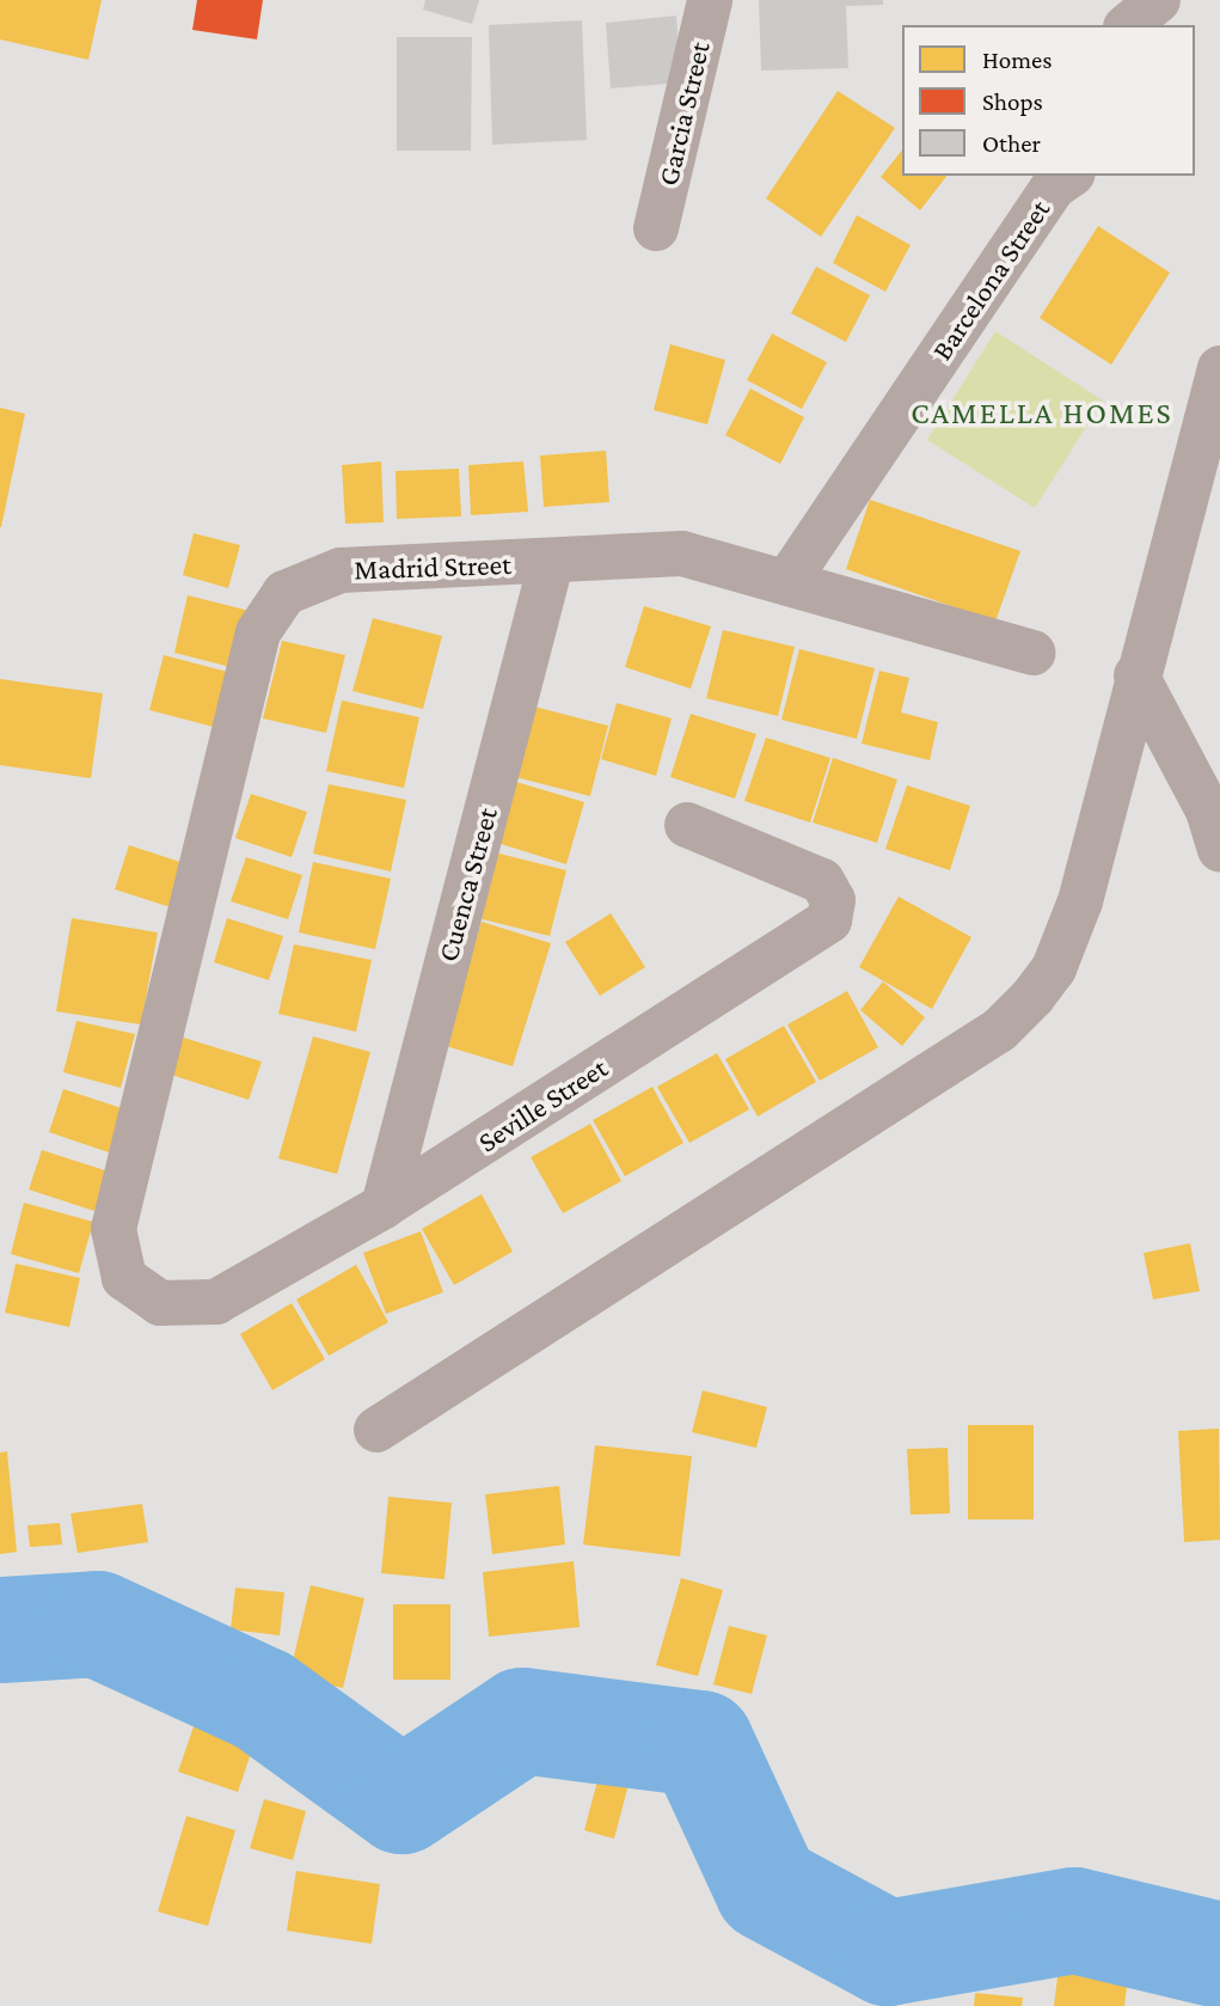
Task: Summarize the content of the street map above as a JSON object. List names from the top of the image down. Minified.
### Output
{"streets":{"street":["Garcia Street","Barcelona Street","Madrid Street","Cuenca Street","Seville Street"]},"crossings":[["Barcelona Street","Madrid Street"],["Madrid Street","Cuenca Street"],["Madrid Street","Seville Street"],["Cuenca Street","Seville Street"]],"districts":["CAMELLA HOMES"],"legend":["Homes","Shops","Other"]}
